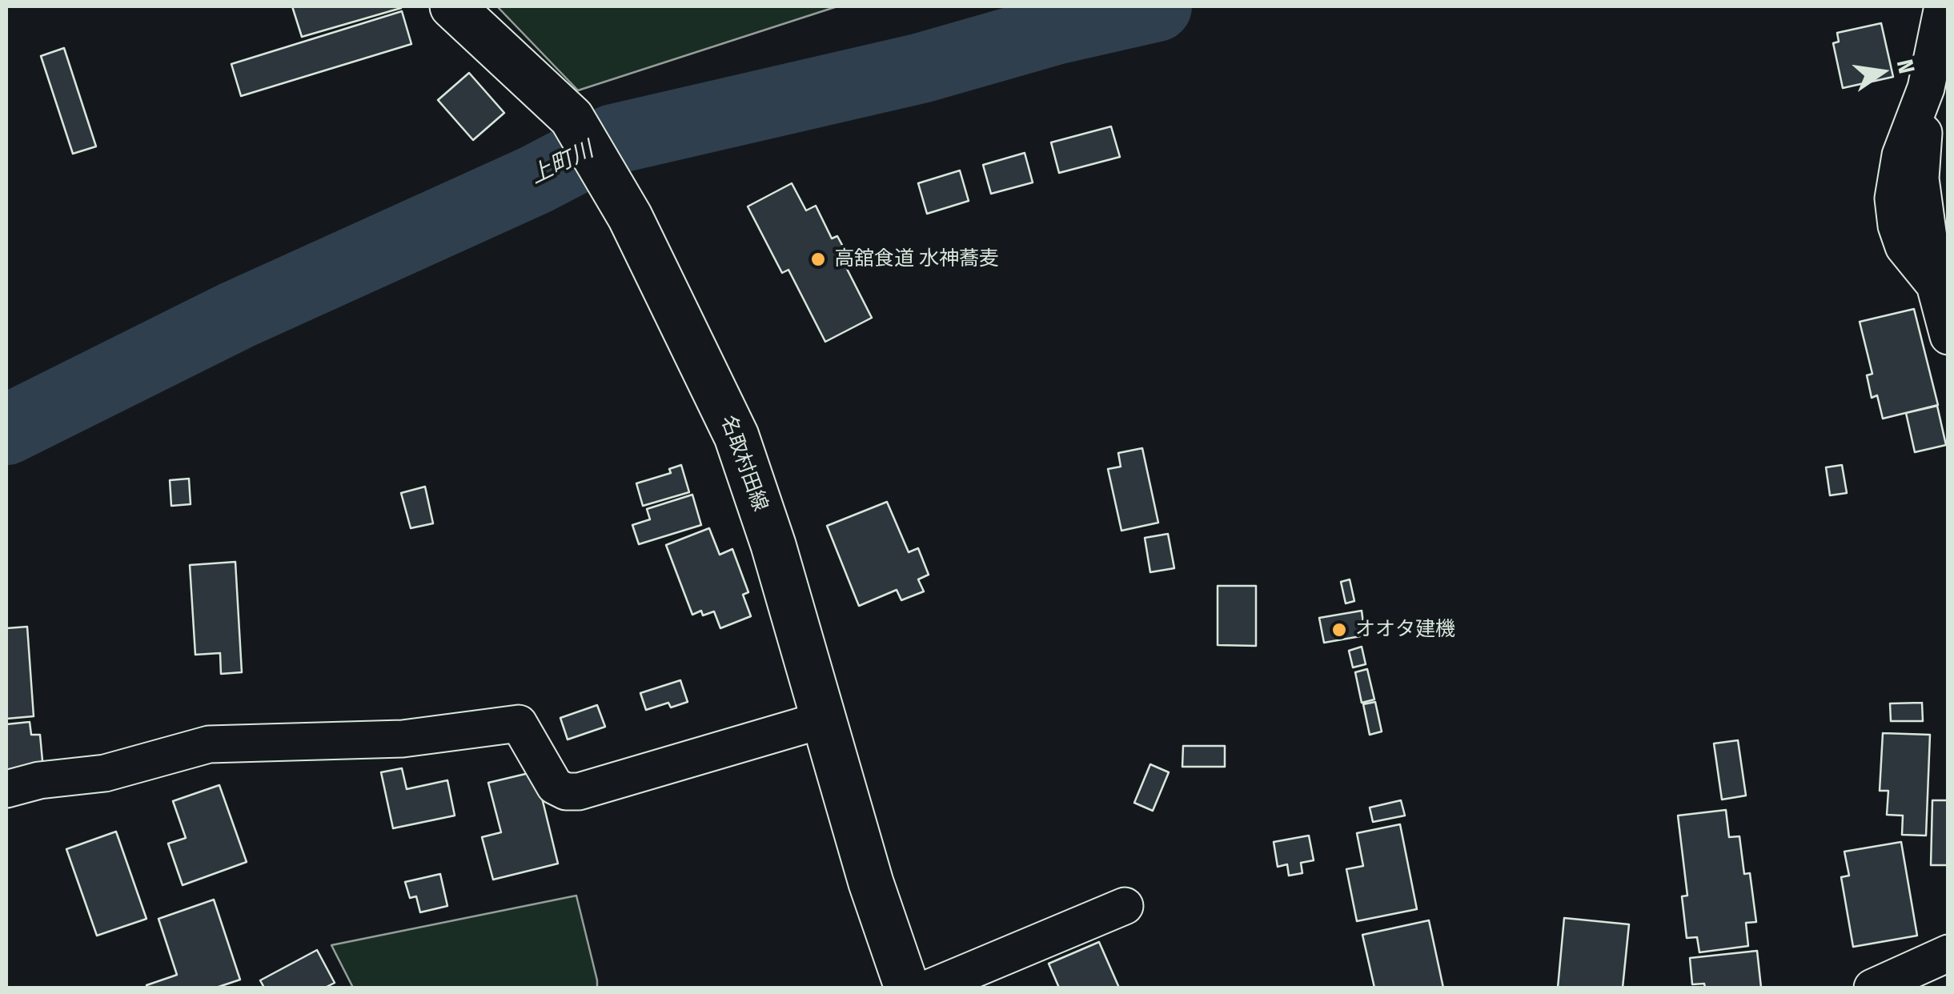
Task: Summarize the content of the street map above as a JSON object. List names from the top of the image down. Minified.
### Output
{"streets":{"main road":["名取村田線"]},"water":["上町川"],"places":["高舘食道 水神蕎麦","オオタ建機"],"north":"right"}
